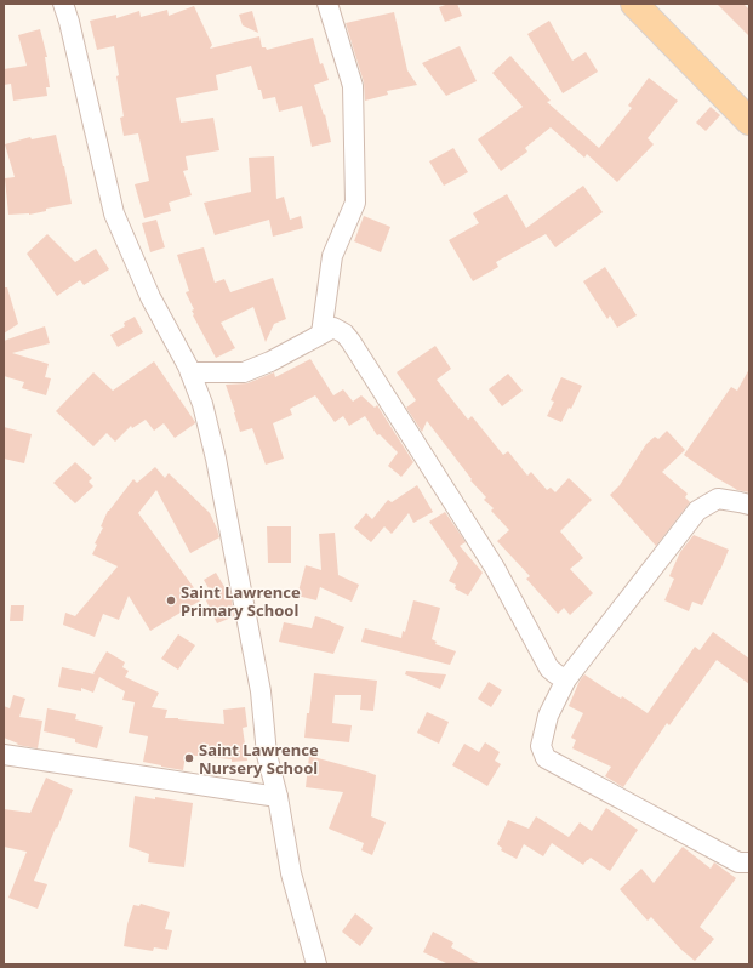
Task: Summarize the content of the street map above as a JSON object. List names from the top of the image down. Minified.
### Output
{"places":["Saint Lawrence Primary School","Saint Lawrence Nursery School"]}
